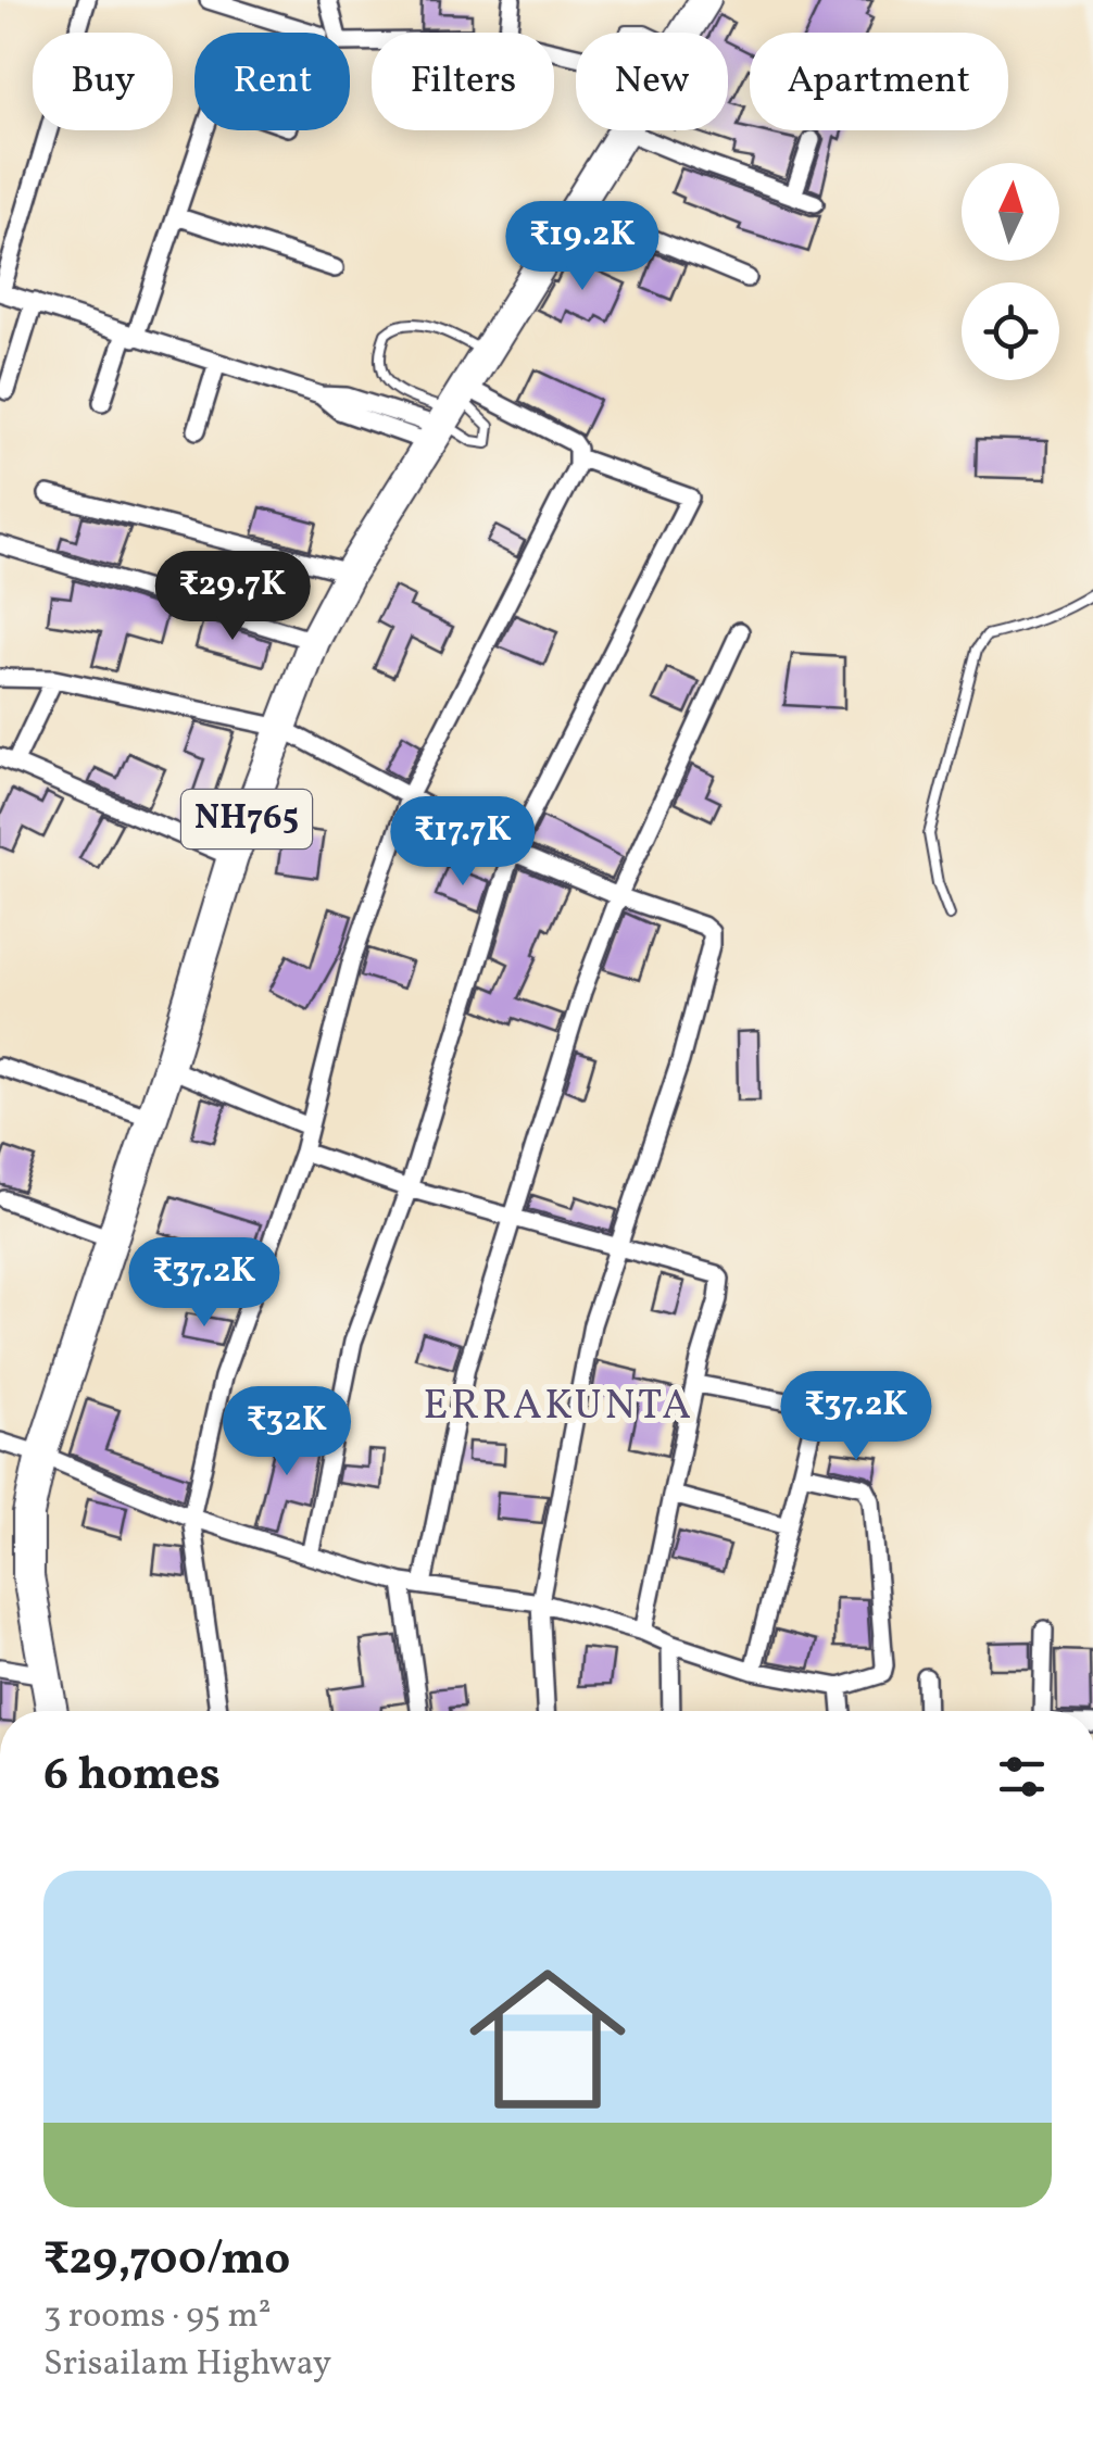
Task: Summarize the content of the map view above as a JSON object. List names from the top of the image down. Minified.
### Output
{"streets":{"highway":["NH765"]},"districts":["ERRAKUNTA"],"north":"top","page":{"chip":["Buy","Rent","Filters","New","Apartment"],"price":["₹19.2K","₹29.7K","₹17.7K","₹37.2K","₹37.2K","₹32K"],"heading":"6 homes","list":[{"name":"₹29,700/mo","note":"3 rooms · 95 m² · Srisailam Highway"}]}}
